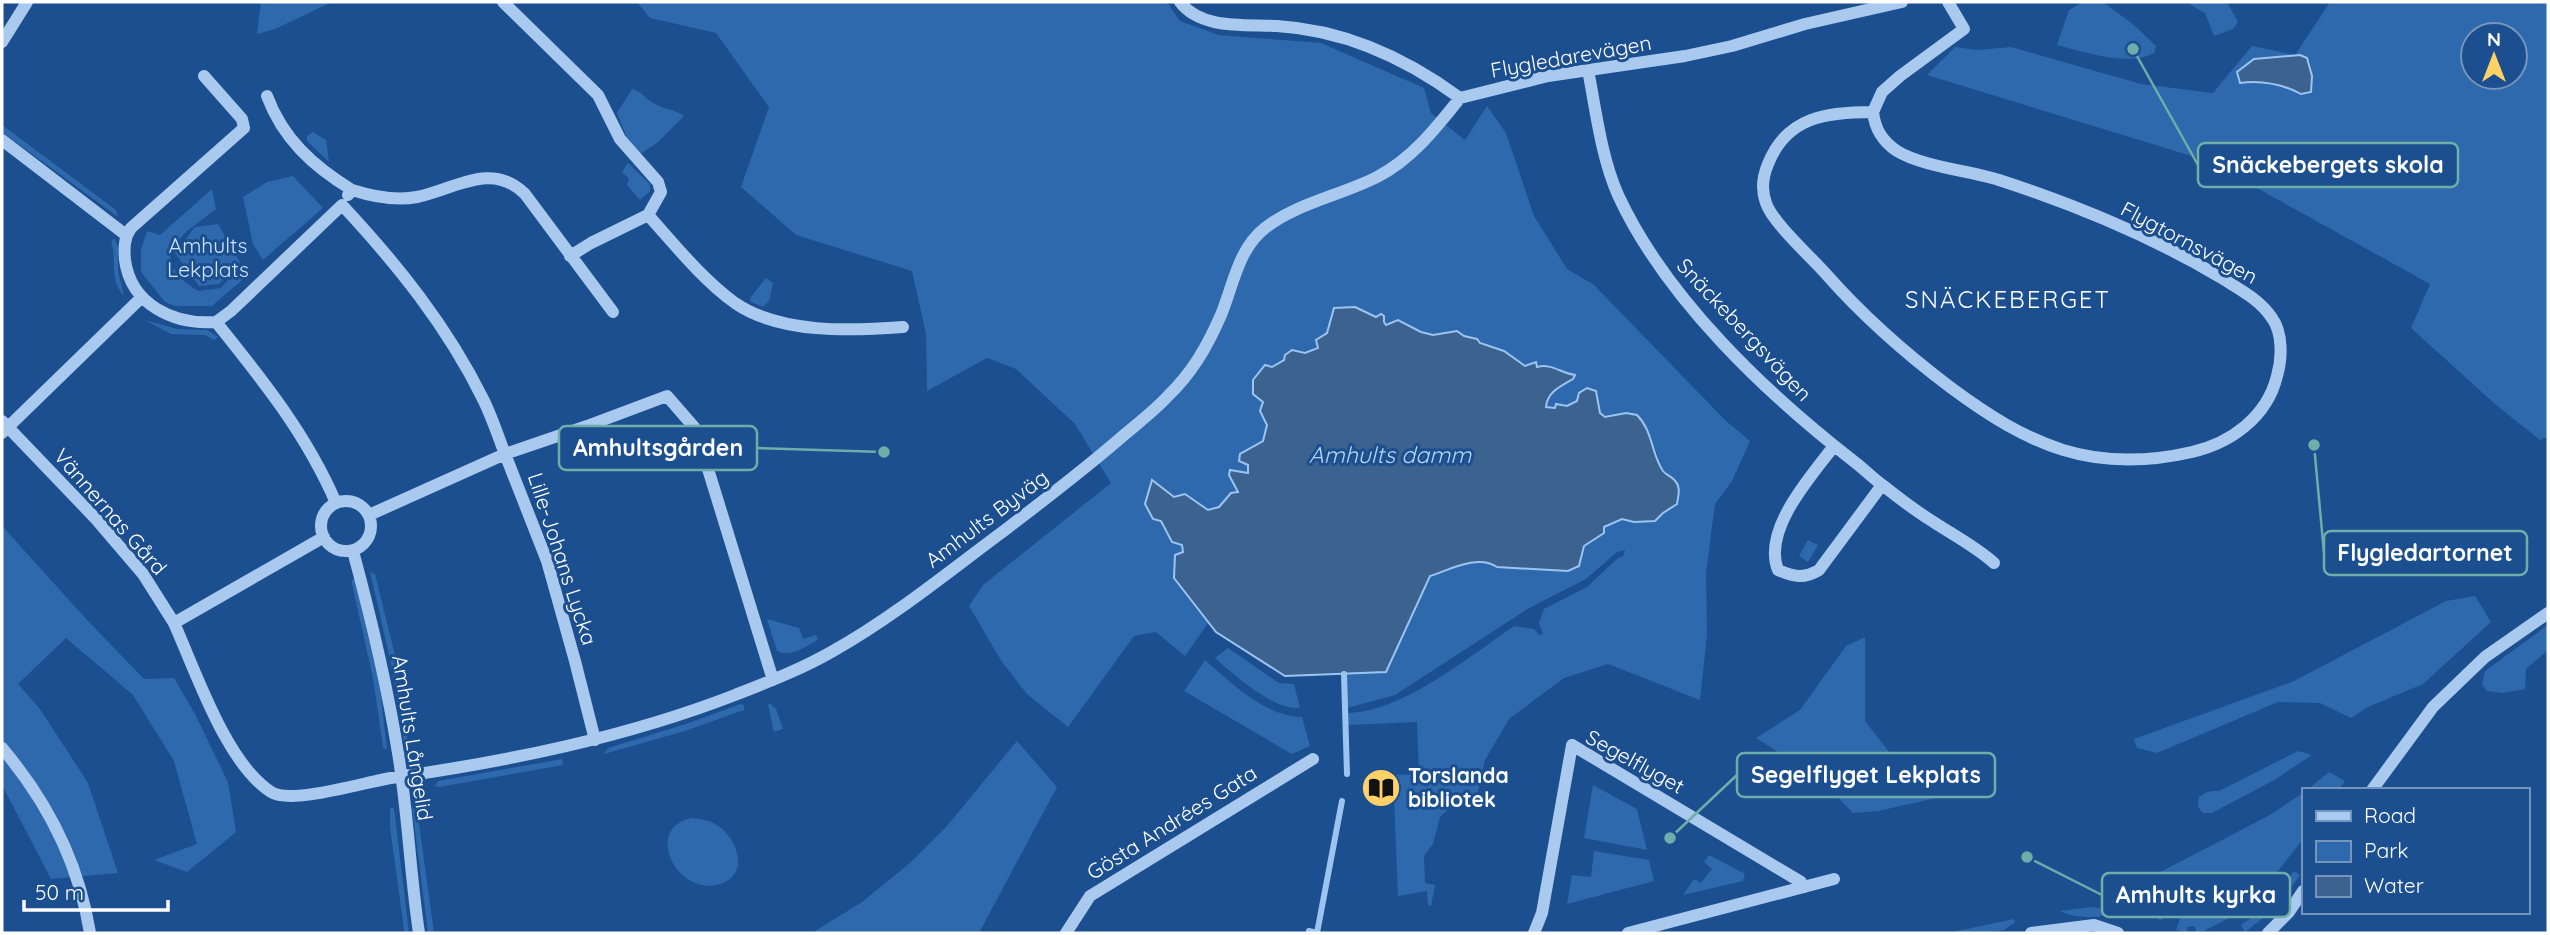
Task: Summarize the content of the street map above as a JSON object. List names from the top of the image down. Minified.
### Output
{"streets":{"street":["Flygledarevägen","Flygtornsvägen","Snäckebergsvägen","Vännernas Gård","Amhults Byväg","Lille-Johans Lycka","Amhults Långelid","Segelflyget","Gösta Andrées Gata"]},"crossings":[["Flygledarevägen","Snäckebergsvägen"],["Flygledarevägen","Amhults Byväg"],["Vännernas Gård","Amhults Byväg"],["Vännernas Gård","Amhults Långelid"],["Amhults Byväg","Lille-Johans Lycka"],["Amhults Byväg","Amhults Långelid"],["Lille-Johans Lycka","Amhults Långelid"]],"districts":["SNÄCKEBERGET"],"water":["Amhults damm"],"parks":["Amhults Lekplats"],"places":{"other":["Snäckebergets skola","Flygledartornet","Amhultsgården","Segelflyget Lekplats","Amhults kyrka"],"library":["Torslanda bibliotek"]},"legend":["Road","Park","Water"],"scale_bar":"50 m","north":"top"}
